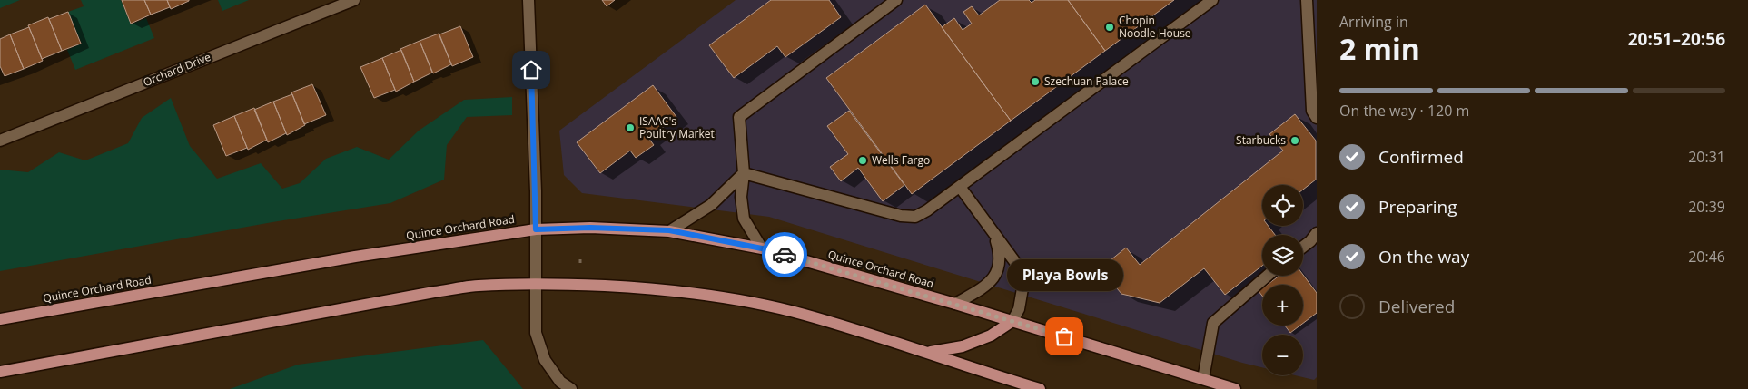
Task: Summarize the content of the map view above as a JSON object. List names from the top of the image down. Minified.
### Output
{"streets":{"main road":["Quince Orchard Road"],"street":["Orchard Drive"]},"places":["Chopin Noodle House","Szechuan Palace","ISAAC's Poultry Market","Starbucks","Wells Fargo","Playa Bowls"],"page":{"heading":["2 min","Arriving in","20:51–20:56"],"bar":"On the way · 120 m","list":[["Confirmed","20:31"],["Preparing","20:39"],["On the way","20:46"],"Delivered"],"map_buttons":["+","−"],"bubble":"Playa Bowls"}}
